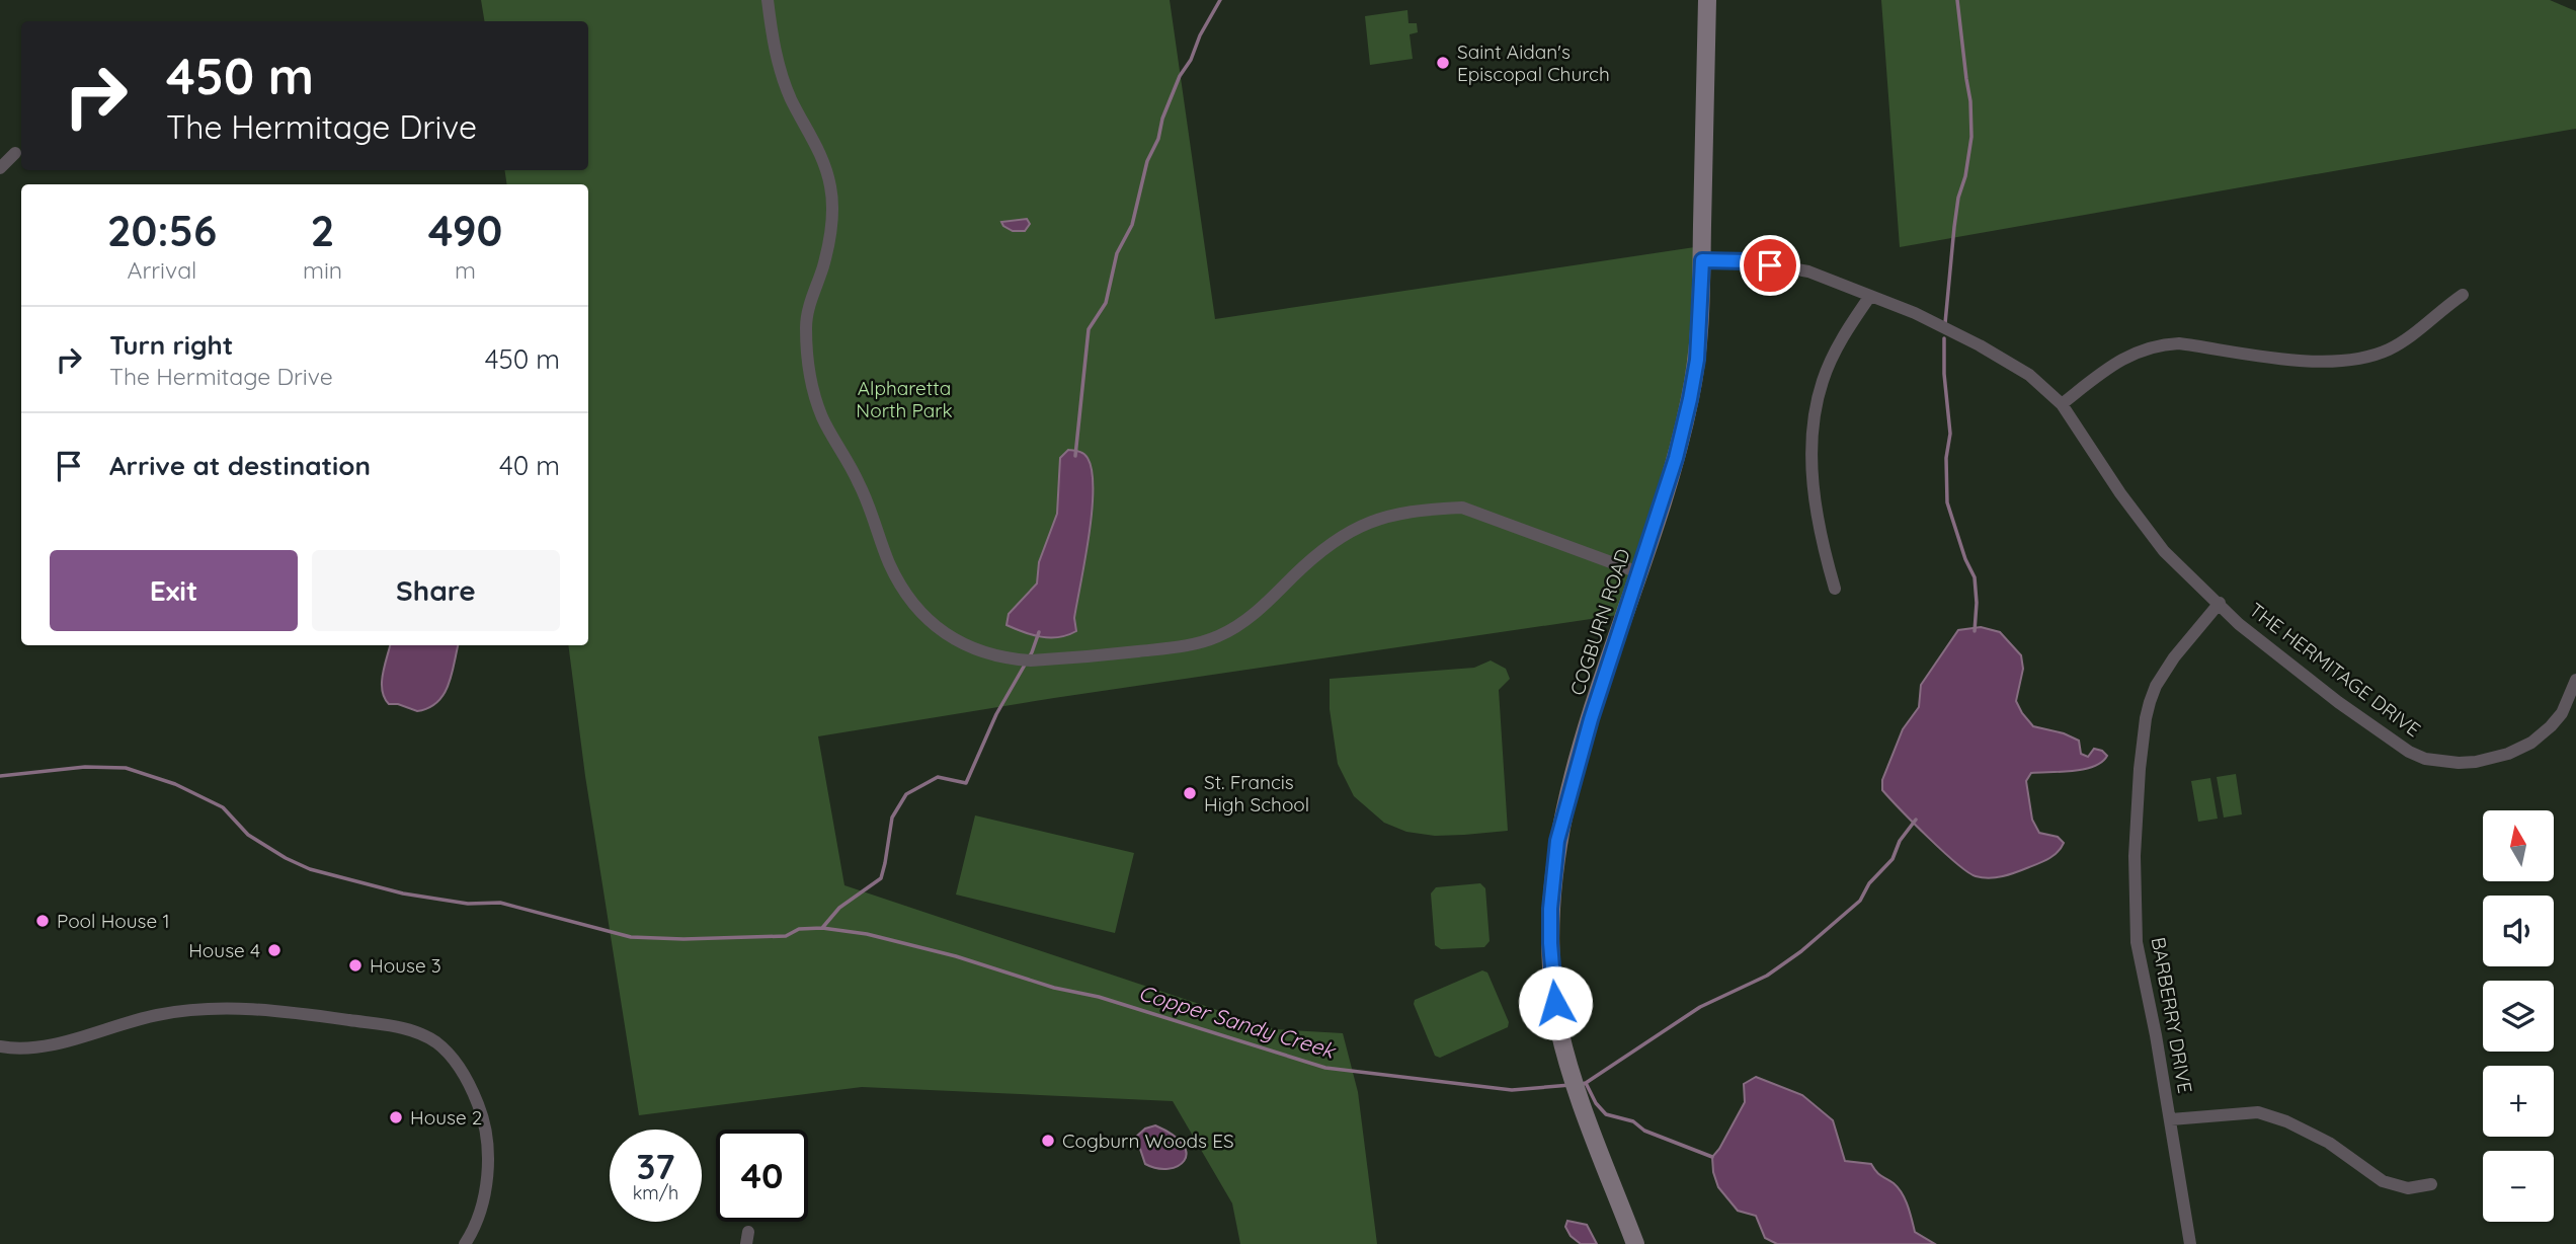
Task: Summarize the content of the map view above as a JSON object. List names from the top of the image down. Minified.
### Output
{"streets":{"street":["COGBURN ROAD","THE HERMITAGE DRIVE","BARBERRY DRIVE"]},"crossings":[["COGBURN ROAD","THE HERMITAGE DRIVE"],["THE HERMITAGE DRIVE","BARBERRY DRIVE"]],"water":["Copper Sandy Creek"],"parks":["Alpharetta North Park"],"places":["Saint Aidan's Episcopal Church","St. Francis High School","Pool House 1","House 4","House 3","House 2","Cogburn Woods ES"],"north":"top","page":{"turn":["450 m","The Hermitage Drive"],"eta":["20:56","Arrival","2","min","490","m"],"list":[{"name":"Turn right","note":"The Hermitage Drive","value":"450 m"},{"name":"Arrive at destination","value":"40 m"}],"buttons":["Exit","Share"],"map_buttons":["+","−"],"speed":"37 km/h","limit":"40"}}
